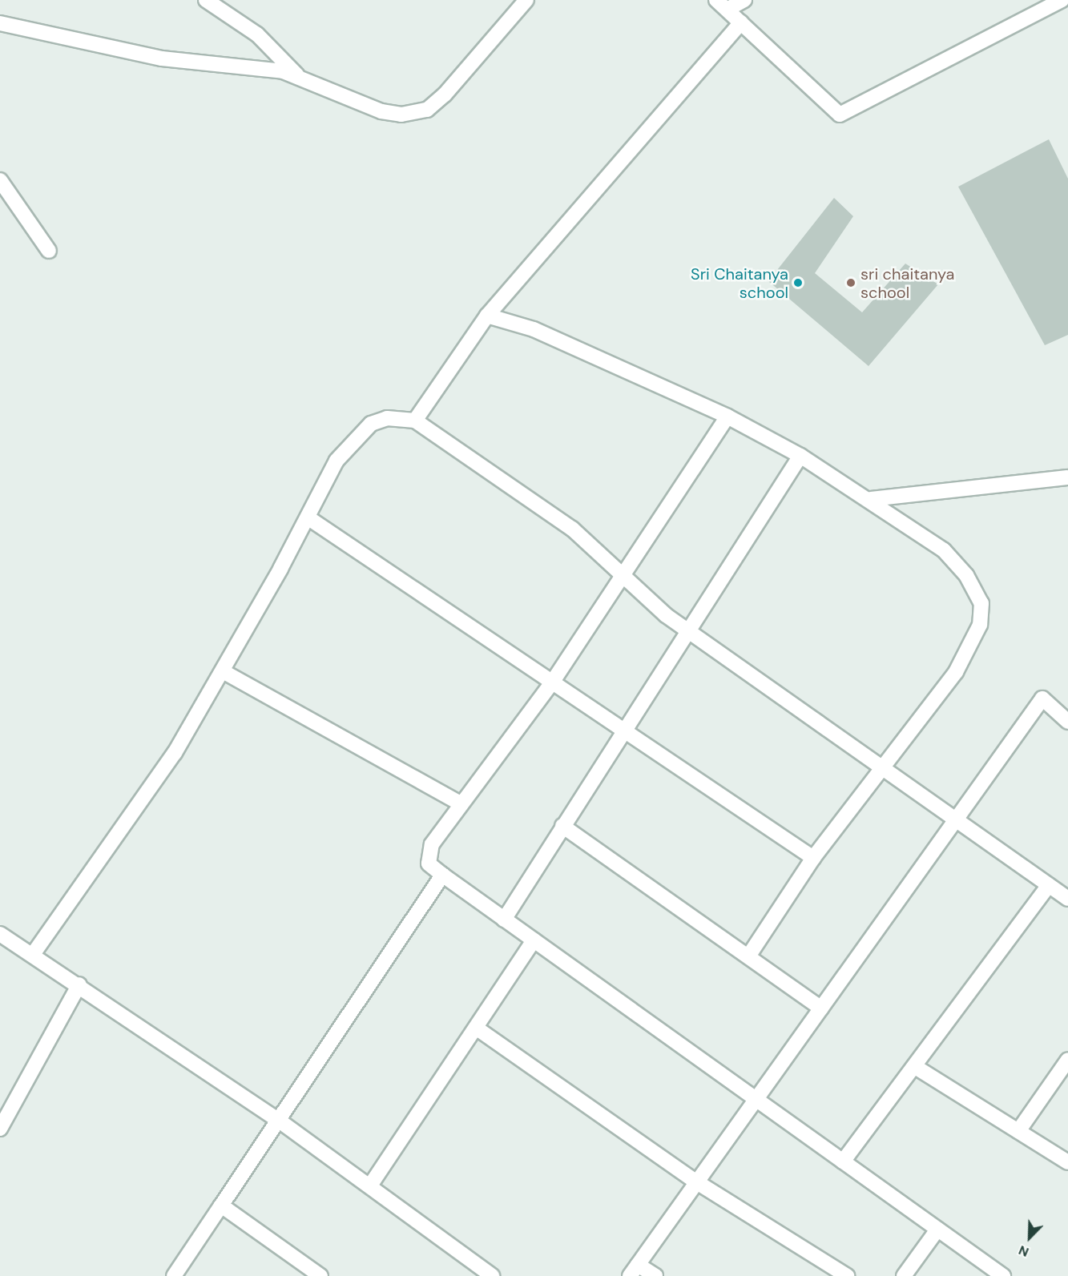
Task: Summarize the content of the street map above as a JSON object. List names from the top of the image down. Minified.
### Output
{"places":["Sri Chaitanya school","sri chaitanya school"],"north":"bottom left"}
